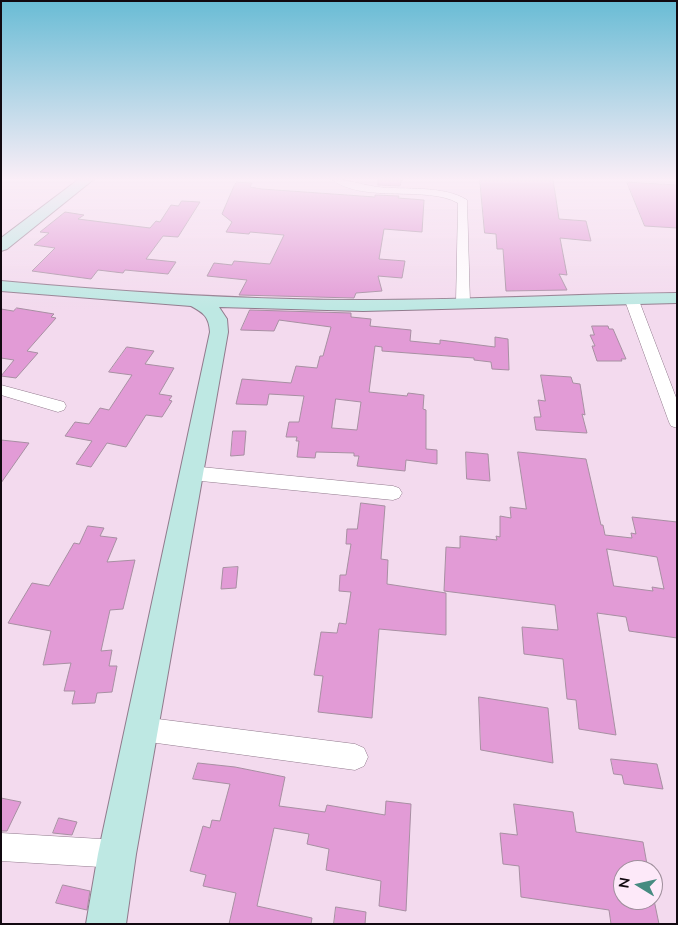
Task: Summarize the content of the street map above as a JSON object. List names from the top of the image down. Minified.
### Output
{"north":"left"}
